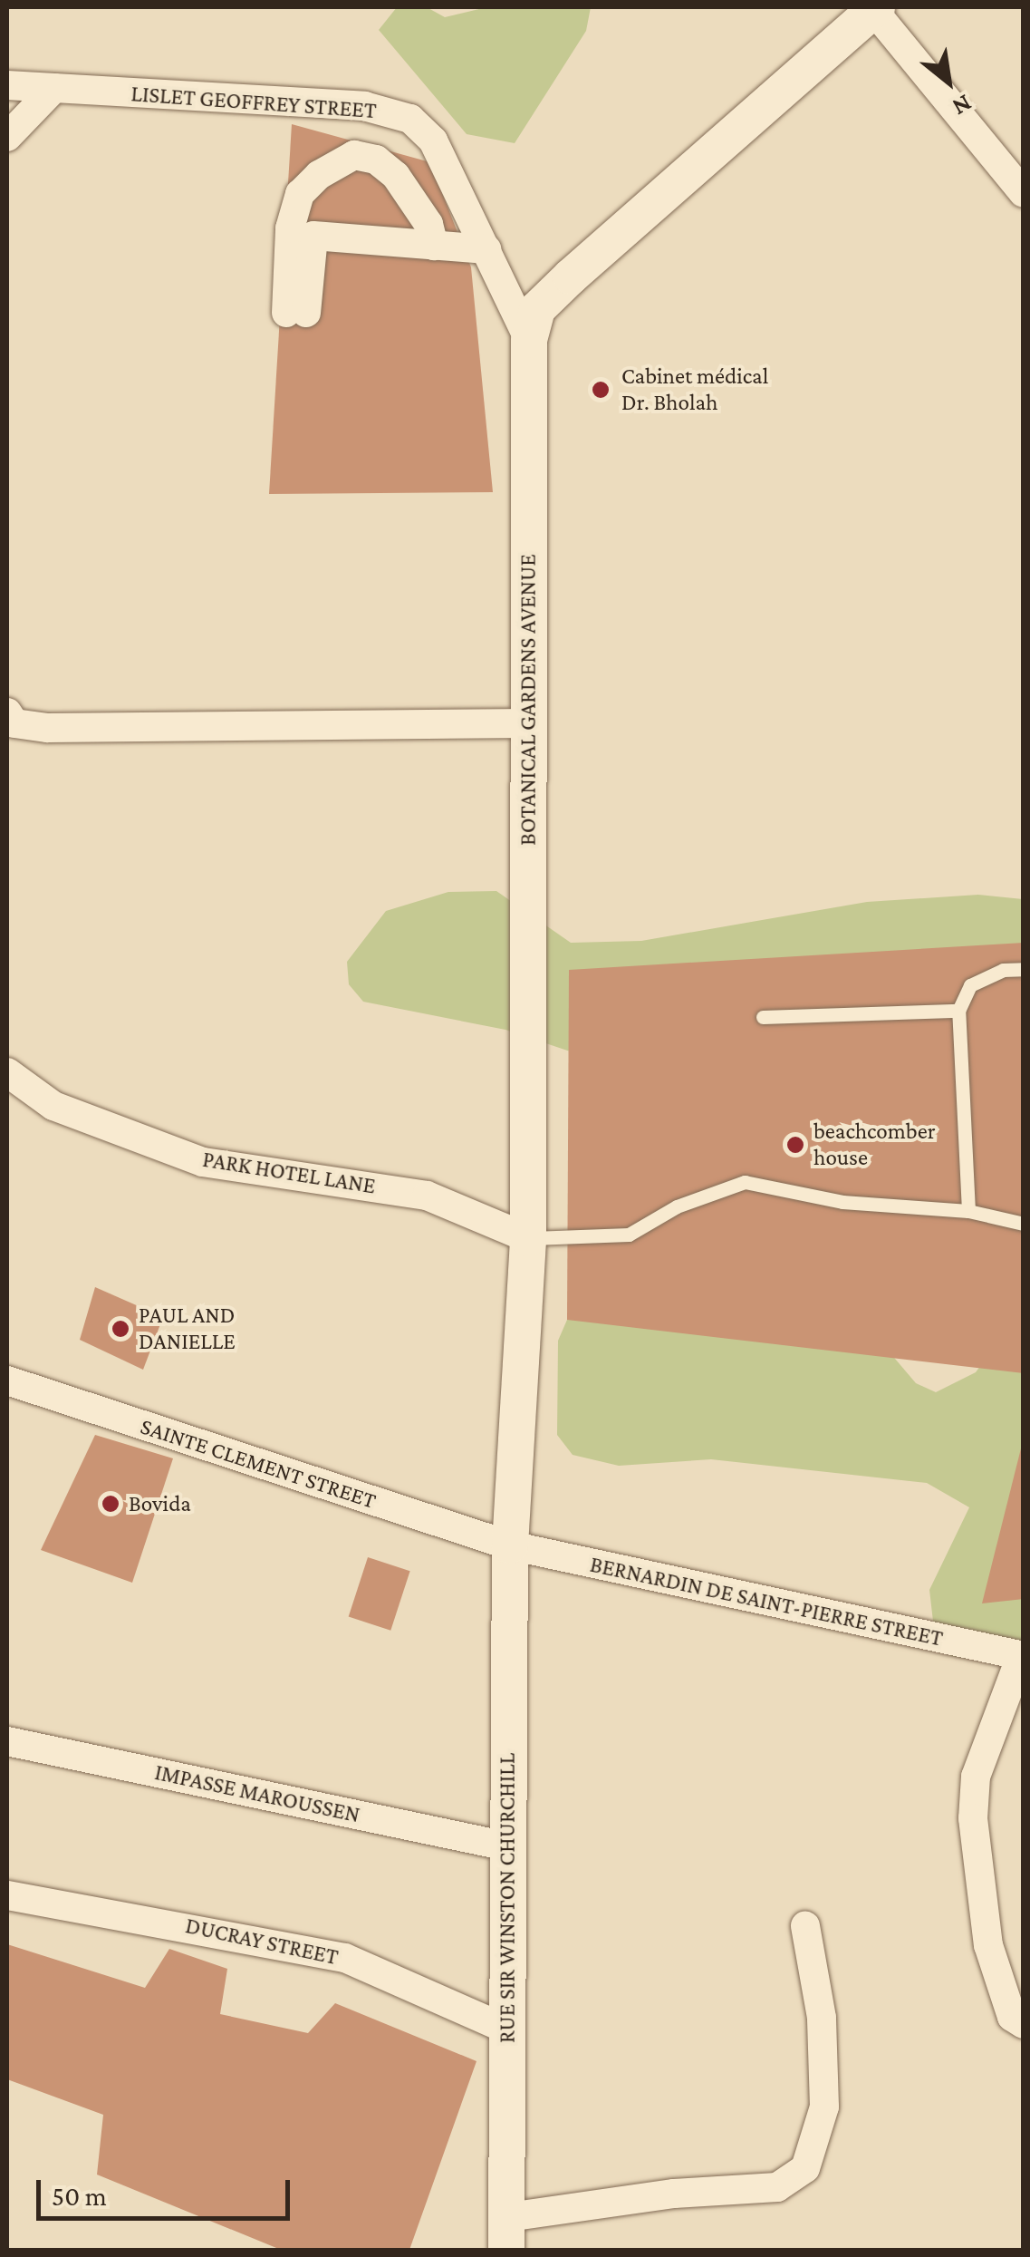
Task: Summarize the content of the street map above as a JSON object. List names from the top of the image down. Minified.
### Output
{"streets":{"street":["LISLET GEOFFREY STREET","BOTANICAL GARDENS AVENUE","PARK HOTEL LANE","SAINTE CLEMENT STREET","BERNARDIN DE SAINT-PIERRE STREET","IMPASSE MAROUSSEN","RUE SIR WINSTON CHURCHILL","DUCRAY STREET"]},"crossings":[["LISLET GEOFFREY STREET","BOTANICAL GARDENS AVENUE"],["BOTANICAL GARDENS AVENUE","PARK HOTEL LANE"],["BOTANICAL GARDENS AVENUE","SAINTE CLEMENT STREET"],["BOTANICAL GARDENS AVENUE","BERNARDIN DE SAINT-PIERRE STREET"],["BOTANICAL GARDENS AVENUE","RUE SIR WINSTON CHURCHILL"],["SAINTE CLEMENT STREET","BERNARDIN DE SAINT-PIERRE STREET"],["SAINTE CLEMENT STREET","RUE SIR WINSTON CHURCHILL"],["BERNARDIN DE SAINT-PIERRE STREET","RUE SIR WINSTON CHURCHILL"],["IMPASSE MAROUSSEN","RUE SIR WINSTON CHURCHILL"],["RUE SIR WINSTON CHURCHILL","DUCRAY STREET"]],"places":["Cabinet médical Dr. Bholah","beachcomber house","PAUL AND DANIELLE","Bovida"],"scale_bar":"50 m","north":"bottom right"}
